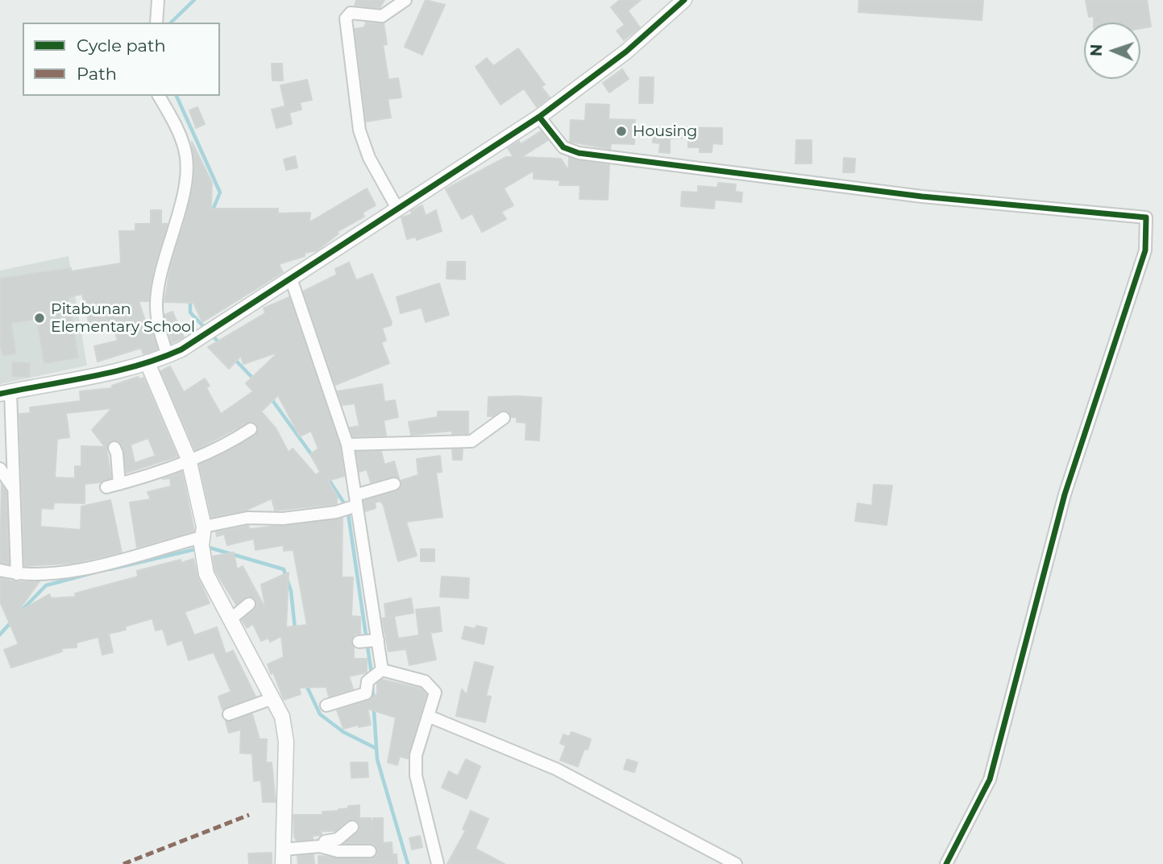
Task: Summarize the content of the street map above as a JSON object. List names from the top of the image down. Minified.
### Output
{"places":["Housing","Pitabunan Elementary School"],"legend":["Cycle path","Path"],"north":"left"}
